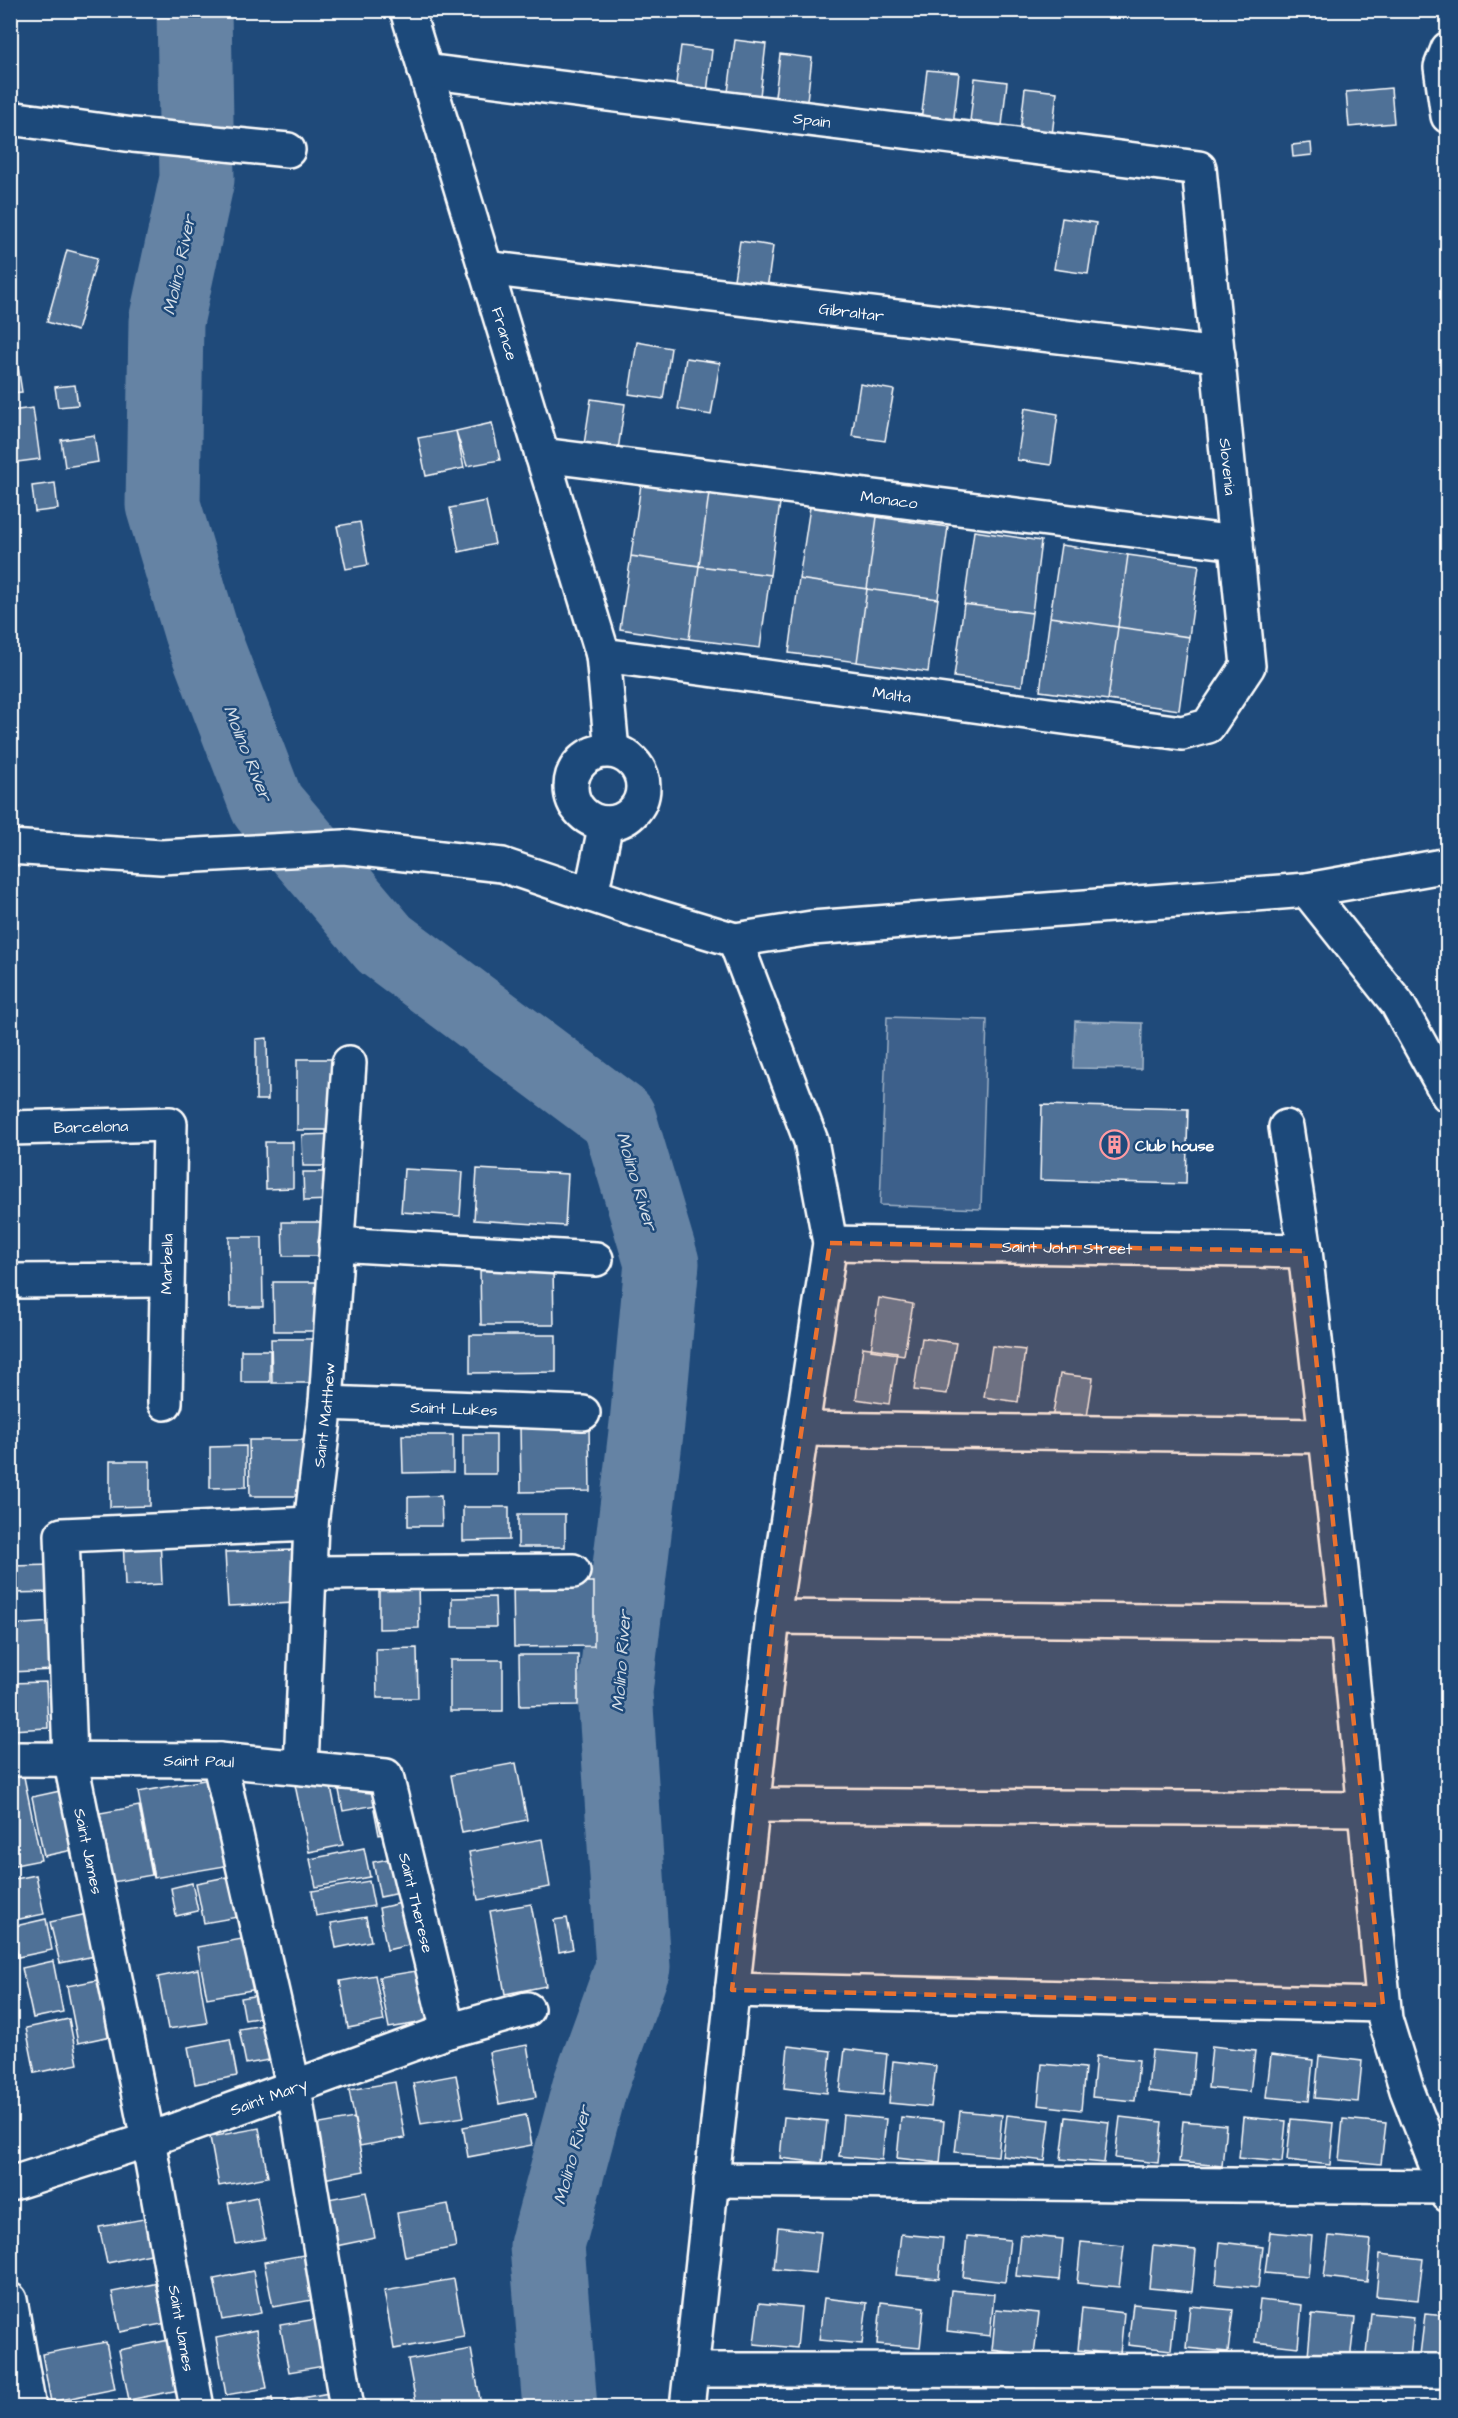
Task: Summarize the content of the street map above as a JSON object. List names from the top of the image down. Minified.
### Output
{"streets":{"street":["Spain","Gibraltar","France","Slovenia","Monaco","Malta","Barcelona","Saint John Street","Marbella","Saint Lukes","Saint Matthew","Saint Paul","Saint James","Saint Therese","Saint Mary"]},"crossings":[["Spain","France"],["Spain","Slovenia"],["Gibraltar","France"],["Gibraltar","Slovenia"],["France","Monaco"],["France","Malta"],["Slovenia","Monaco"],["Slovenia","Malta"],["Barcelona","Marbella"],["Saint Lukes","Saint Matthew"],["Saint Matthew","Saint Paul"],["Saint Matthew","Saint James"],["Saint Paul","Saint James"],["Saint Paul","Saint Therese"],["Saint James","Saint Mary"],["Saint Therese","Saint Mary"]],"water":["Molino River"],"places":{"building":["Club house"]}}
